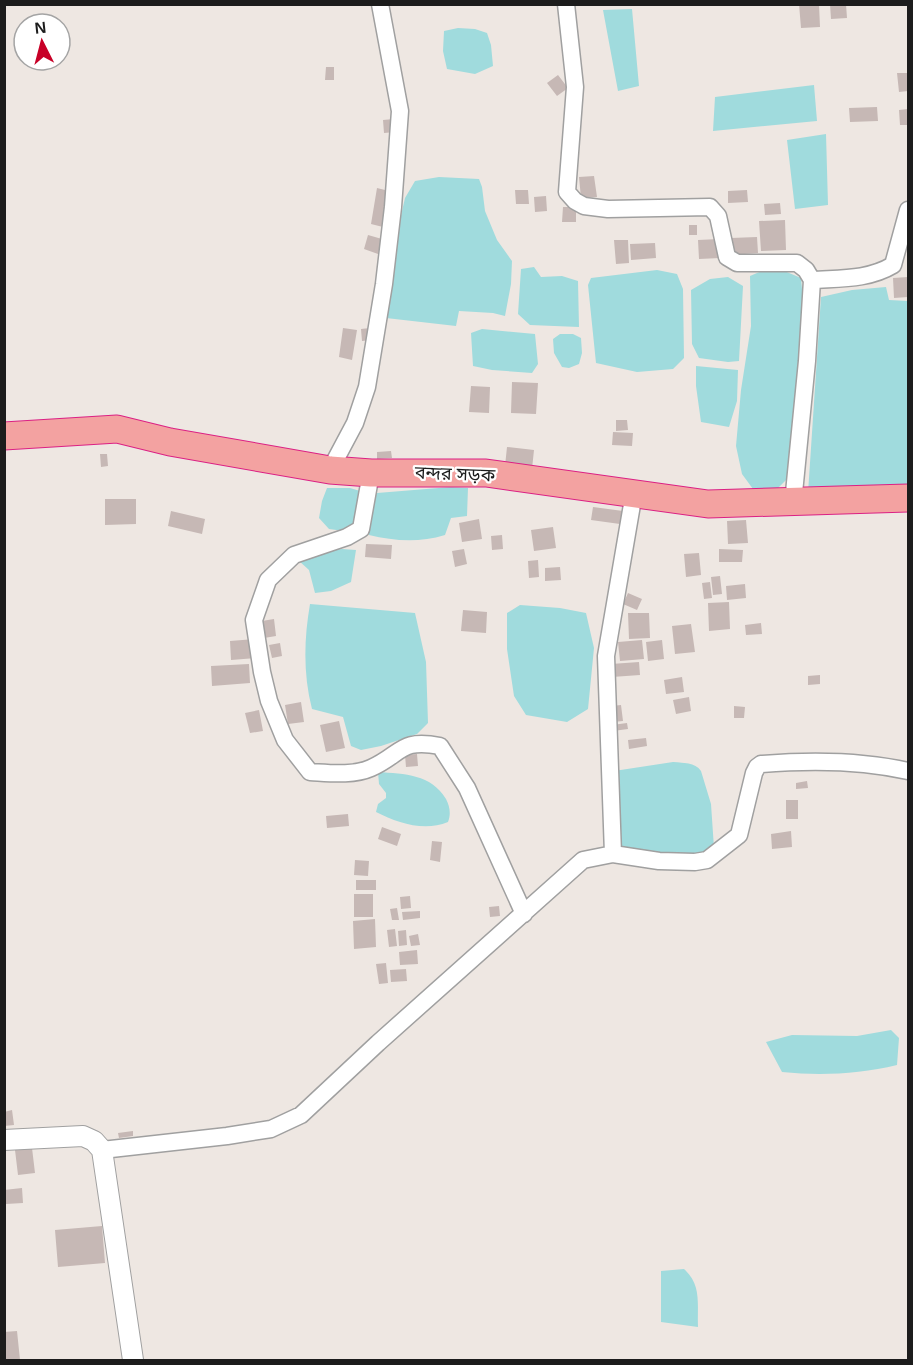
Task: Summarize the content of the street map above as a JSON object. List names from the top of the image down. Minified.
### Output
{"streets":{"highway":["বন্দর সড়ক"]},"north":"top"}
